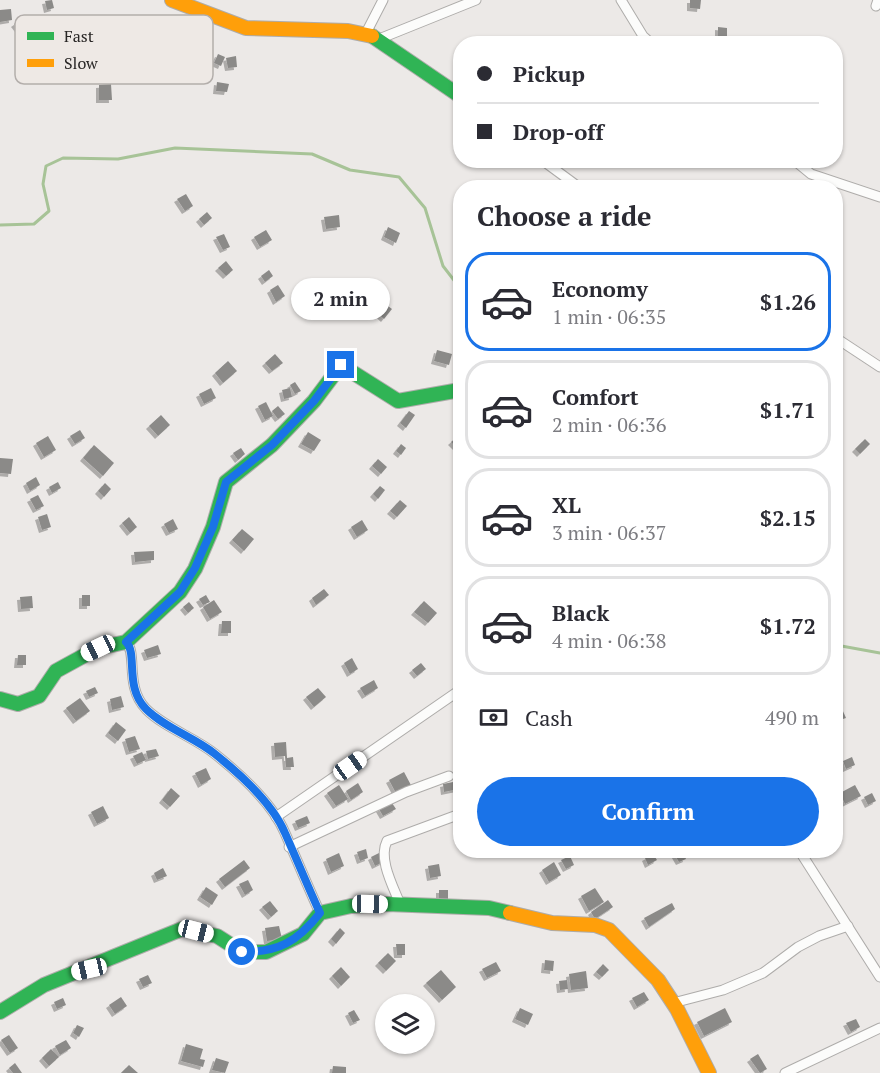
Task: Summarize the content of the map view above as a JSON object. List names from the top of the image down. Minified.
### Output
{"legend":["Fast","Slow"],"page":{"banner":["Pickup","Drop-off"],"heading":"Choose a ride","list":[{"name":"Economy","note":"1 min · 06:35","value":"$1.26"},{"name":"Comfort","note":"2 min · 06:36","value":"$1.71"},{"name":"XL","note":"3 min · 06:37","value":"$2.15"},{"name":"Black","note":"4 min · 06:38","value":"$1.72"}],"bubble":"2 min","pay":["Cash","490 m"],"buttons":"Confirm"}}
